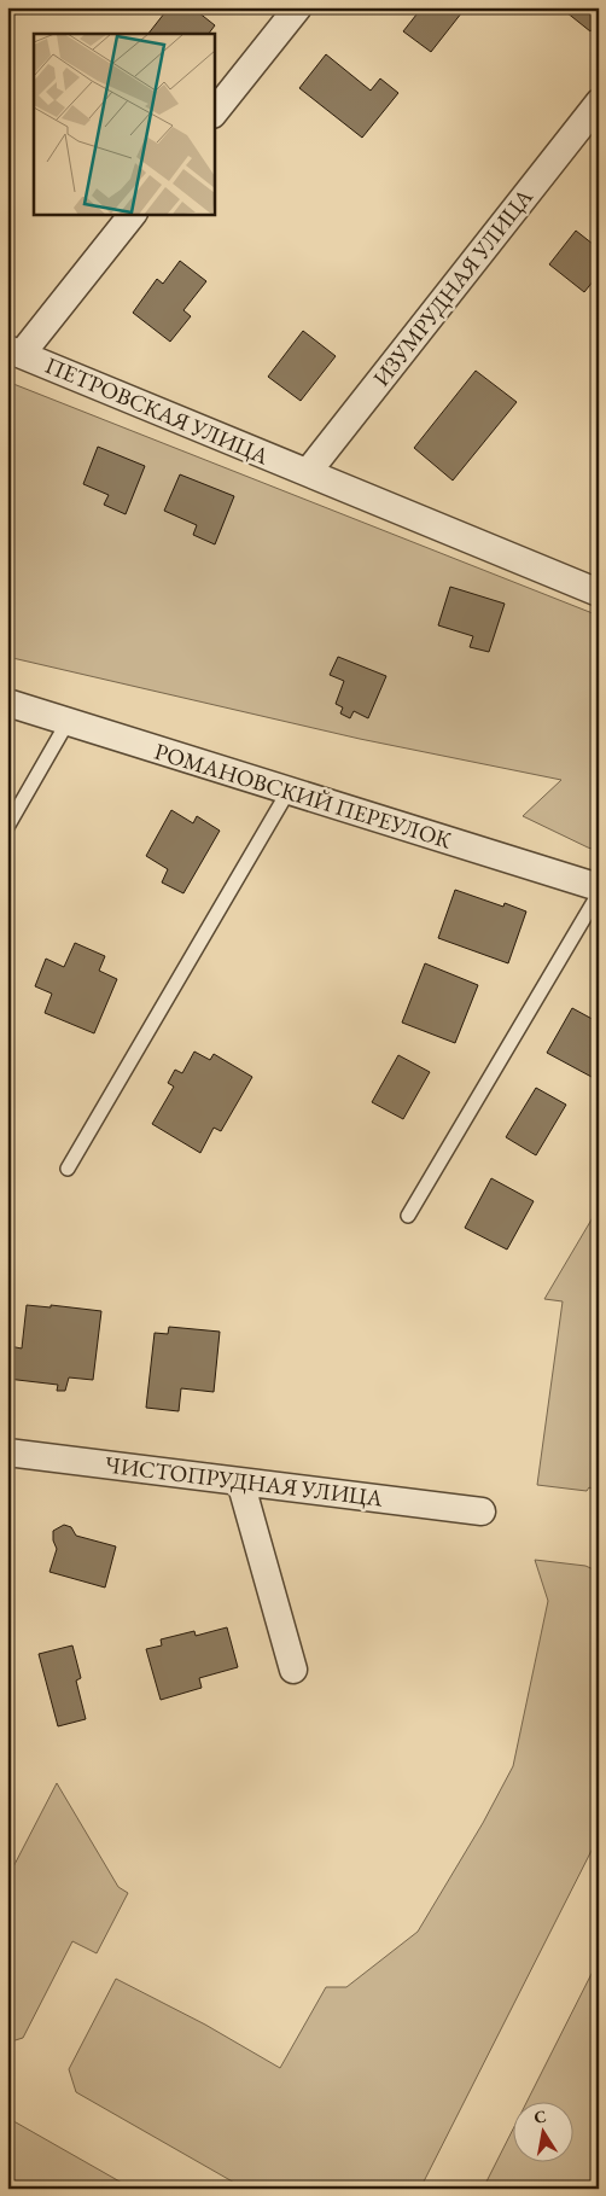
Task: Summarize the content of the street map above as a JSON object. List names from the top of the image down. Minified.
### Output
{"streets":{"street":["ИЗУМРУДНАЯ УЛИЦА","ПЕТРОВСКАЯ УЛИЦА","РОМАНОВСКИЙ ПЕРЕУЛОК","ЧИСТОПРУДНАЯ УЛИЦА"]},"crossings":[["ИЗУМРУДНАЯ УЛИЦА","ПЕТРОВСКАЯ УЛИЦА"]],"north":"top"}
